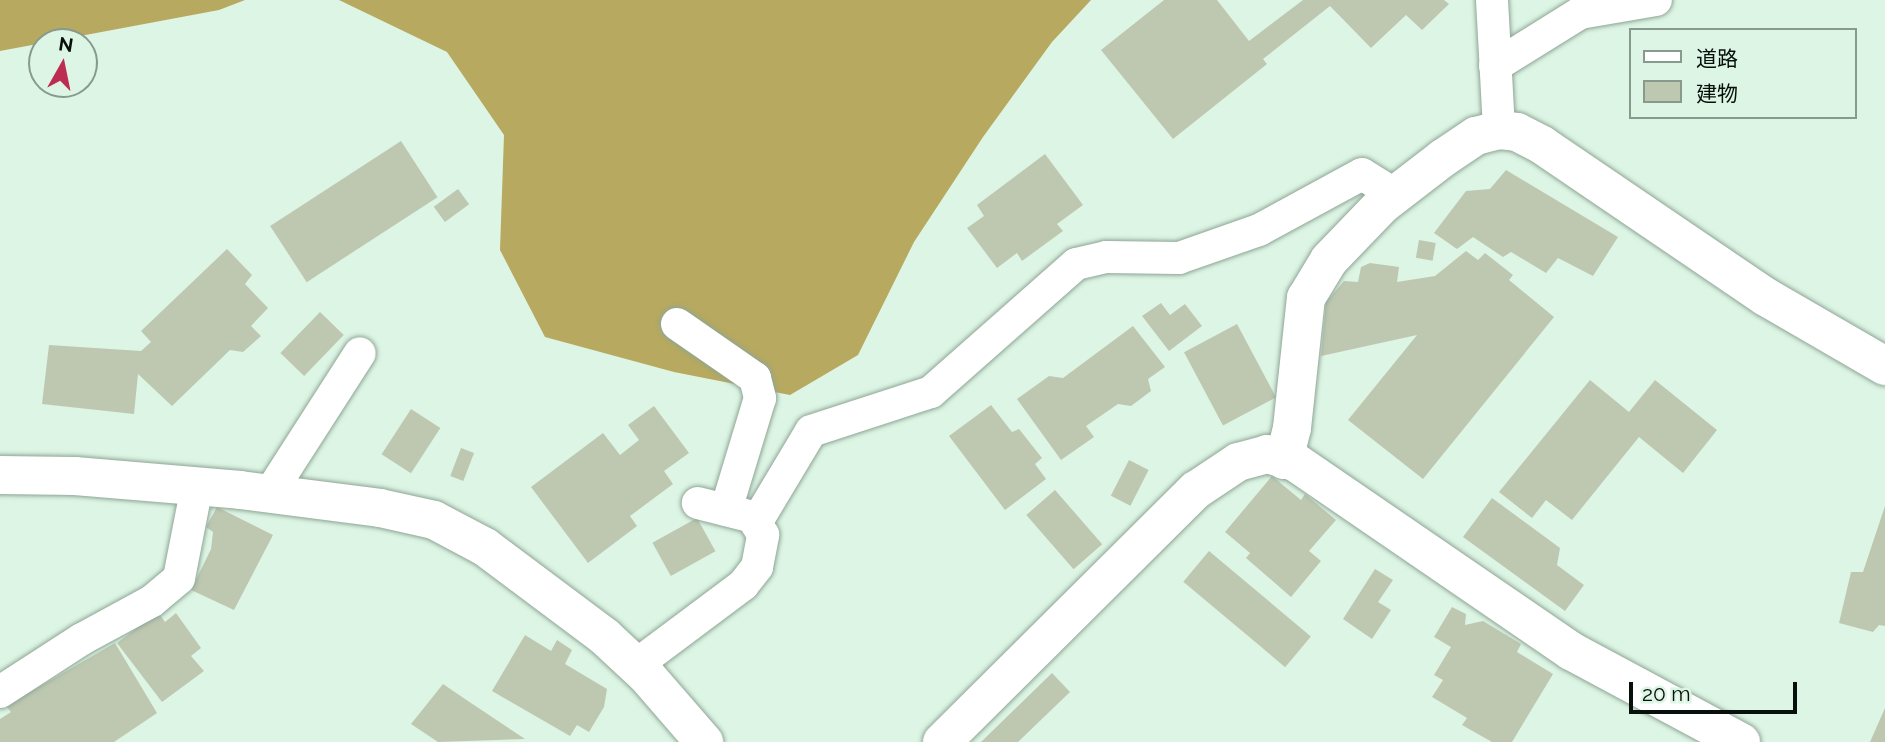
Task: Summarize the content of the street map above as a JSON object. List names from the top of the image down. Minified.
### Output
{"legend":["道路","建物"],"scale_bar":"20 m","north":"top"}
